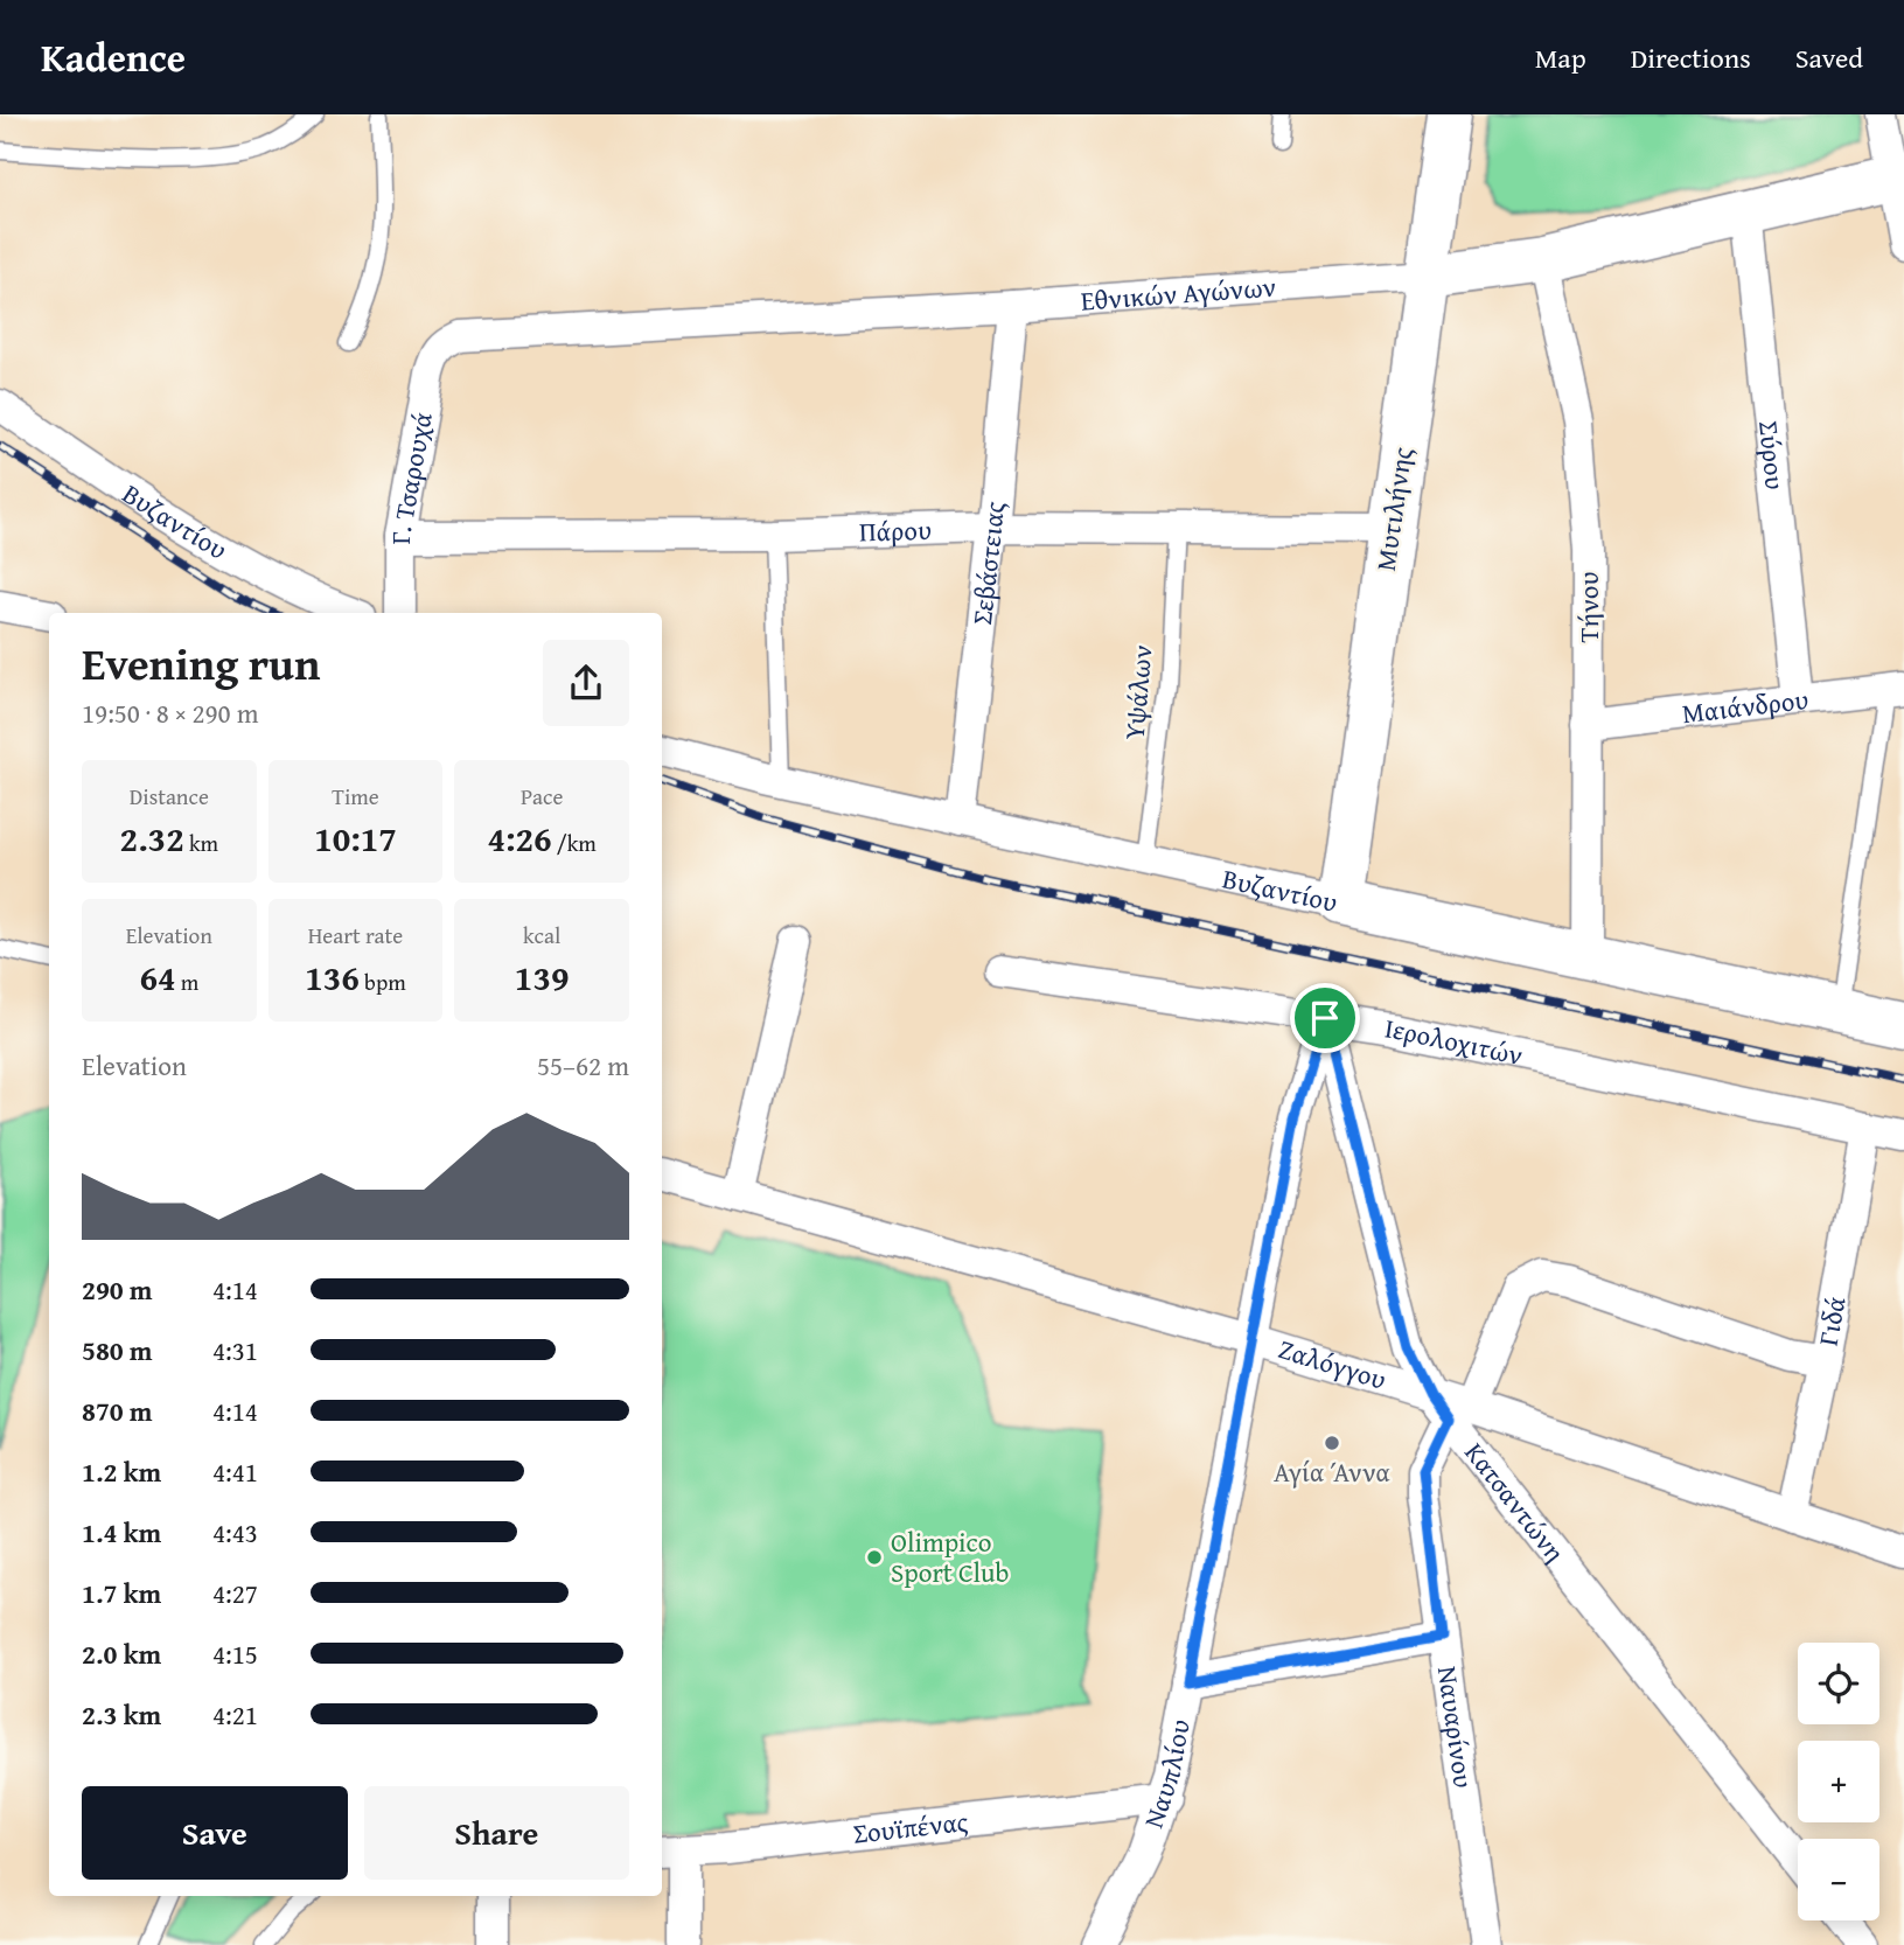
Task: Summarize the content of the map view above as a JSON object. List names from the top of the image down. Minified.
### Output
{"streets":{"street":["Εθνικών Αγώνων","Σύρου","Γ. Τσαρουχά","Μυτιλήνης","Βυζαντίου","Πάρου","Σεβάστειας","Τήνου","Μαιάνδρου","Ιερολοχιτών","Γιδά","Ζαλόγγου","Κατσαντώνη","Ναυαρίνου","Ναυπλίου","Σουϊπένας"],"lane":["Υψάλων"]},"crossings":[["Εθνικών Αγώνων","Σύρου"],["Εθνικών Αγώνων","Γ. Τσαρουχά"],["Εθνικών Αγώνων","Μυτιλήνης"],["Εθνικών Αγώνων","Σεβάστειας"],["Εθνικών Αγώνων","Τήνου"],["Σύρου","Μαιάνδρου"],["Γ. Τσαρουχά","Πάρου"],["Μυτιλήνης","Βυζαντίου"],["Μυτιλήνης","Πάρου"],["Βυζαντίου","Σεβάστειας"],["Βυζαντίου","Τήνου"],["Βυζαντίου","Υψάλων"],["Πάρου","Σεβάστειας"],["Πάρου","Υψάλων"],["Τήνου","Μαιάνδρου"],["Ιερολοχιτών","Γιδά"],["Ιερολοχιτών","Κατσαντώνη"],["Ιερολοχιτών","Ναυπλίου"],["Γιδά","Ζαλόγγου"],["Γιδά","Ναυαρίνου"],["Ζαλόγγου","Κατσαντώνη"],["Ζαλόγγου","Ναυαρίνου"],["Ζαλόγγου","Ναυπλίου"],["Κατσαντώνη","Ναυαρίνου"],["Κατσαντώνη","Ναυπλίου"],["Ναυπλίου","Σουϊπένας"]],"places":["Αγία Άννα","Olimpico Sport Club"],"page":{"header":"Kadence","nav":["Map","Directions","Saved"],"heading":["Evening run","19:50 · 8 × 290 m"],"stats":[["Distance","2.32 km"],["Time","10:17"],["Pace","4:26 /km"],["Elevation","64 m"],["Heart rate","136 bpm"],["kcal","139"]],"chart":["Elevation","55–62 m"],"list":[{"name":"290 m","note":"4:14"},{"name":"580 m","note":"4:31"},{"name":"870 m","note":"4:14"},{"name":"1.2 km","note":"4:41"},{"name":"1.4 km","note":"4:43"},{"name":"1.7 km","note":"4:27"},{"name":"2.0 km","note":"4:15"},{"name":"2.3 km","note":"4:21"}],"map_buttons":["+","−"],"buttons":["Save","Share"]}}
